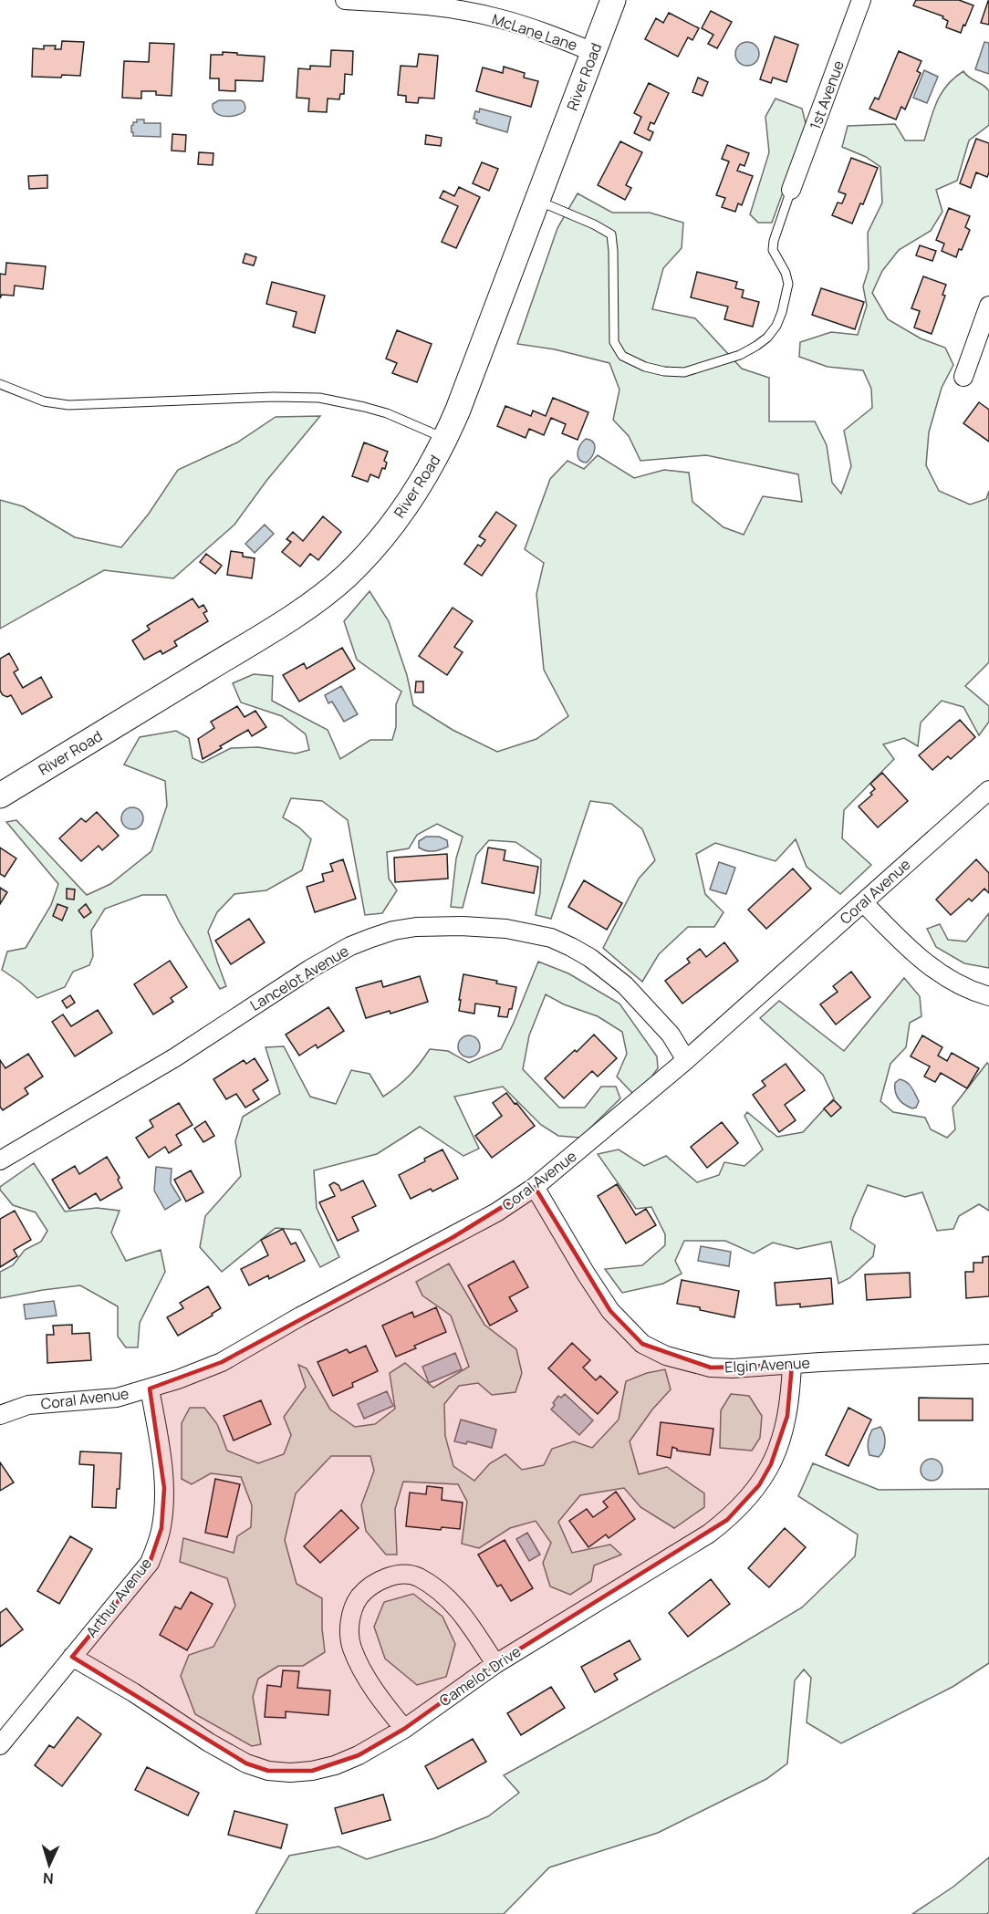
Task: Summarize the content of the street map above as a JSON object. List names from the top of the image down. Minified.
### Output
{"streets":{"street":["McLane Lane","River Road","1st Avenue","Coral Avenue","Lancelot Avenue","Elgin Avenue","Arthur Avenue","Camelot Drive"]},"crossings":[["McLane Lane","River Road"],["Coral Avenue","Lancelot Avenue"],["Coral Avenue","Elgin Avenue"],["Coral Avenue","Arthur Avenue"],["Elgin Avenue","Camelot Drive"],["Arthur Avenue","Camelot Drive"]],"north":"bottom"}
